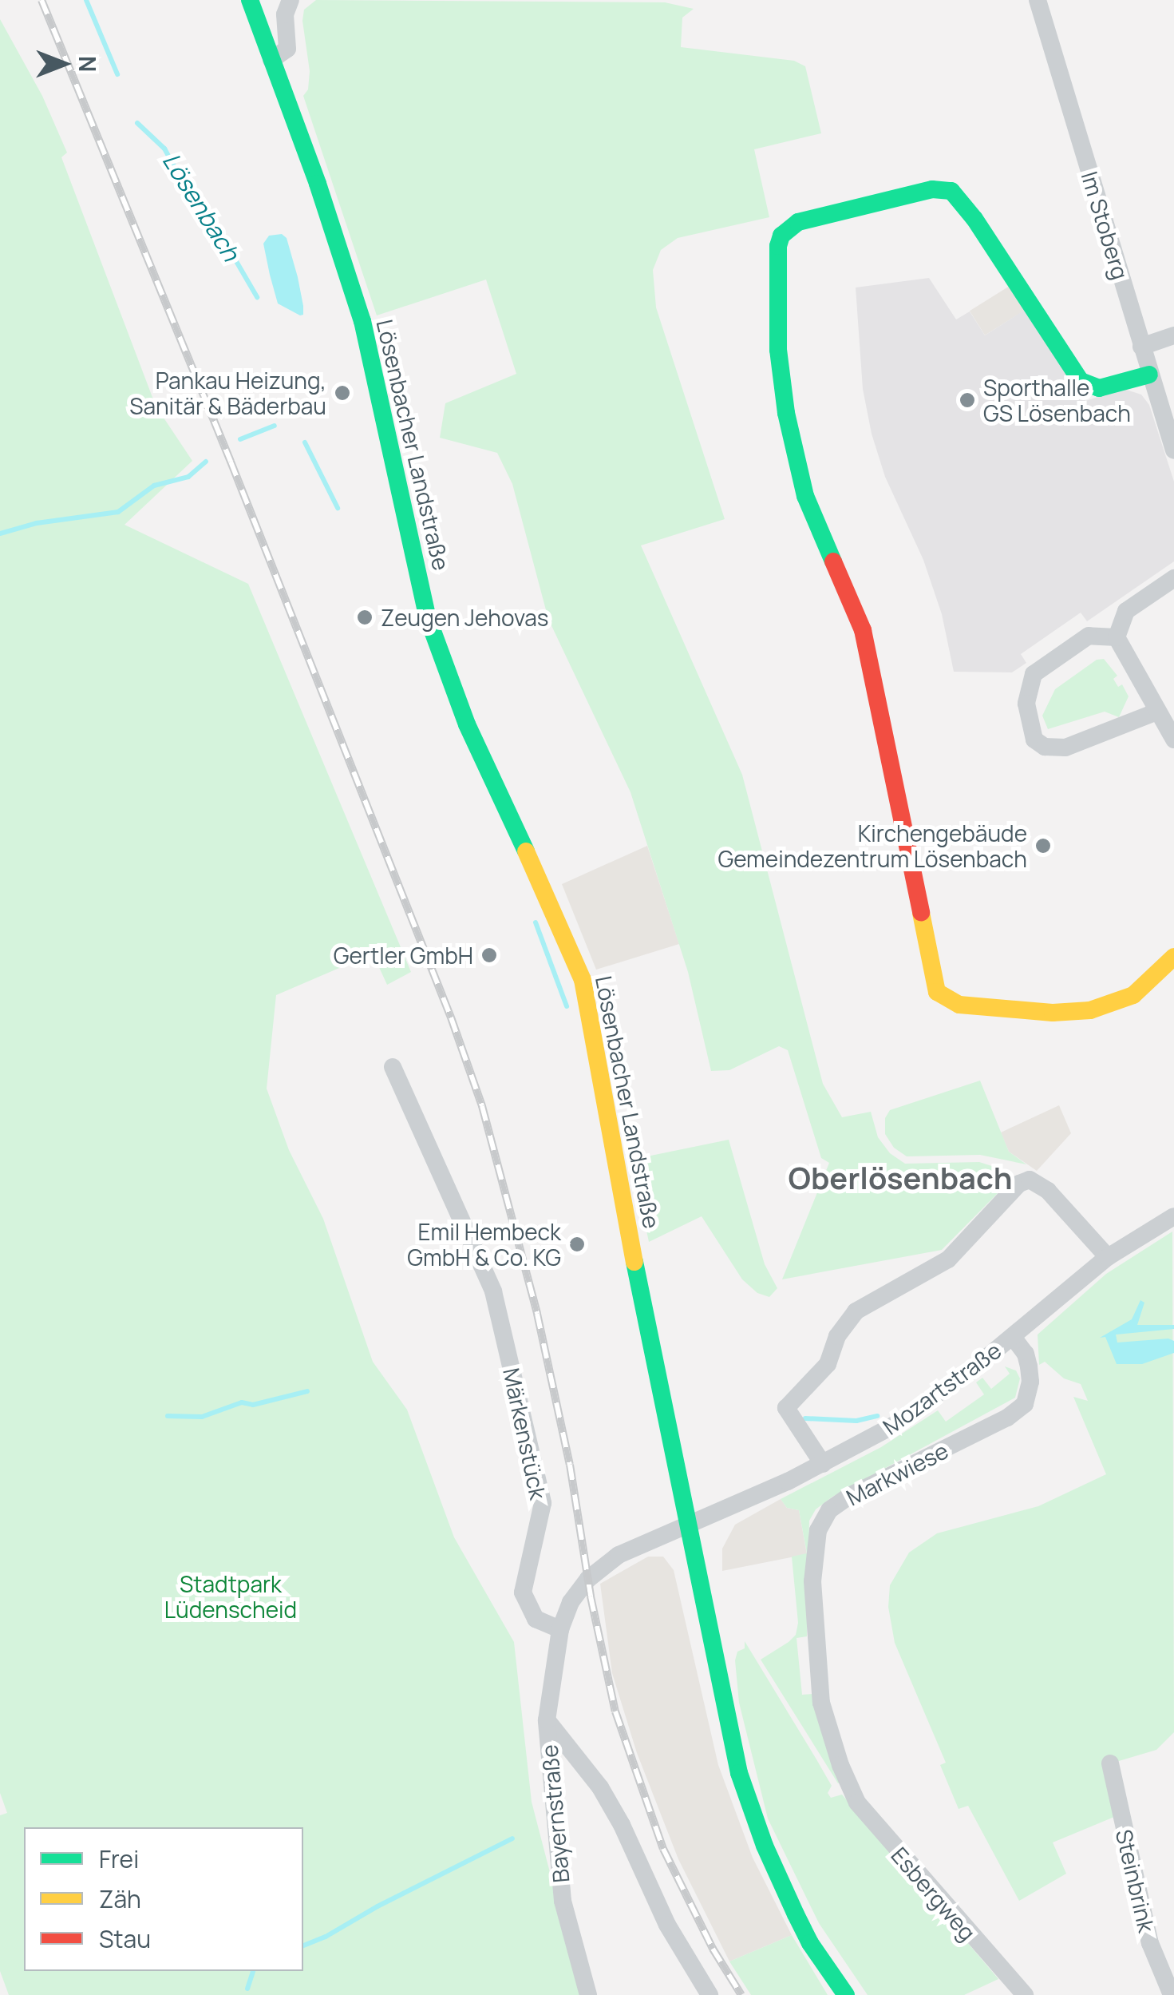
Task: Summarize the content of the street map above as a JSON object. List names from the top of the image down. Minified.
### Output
{"streets":{"main road":["Lösenbacher Landstraße"],"street":["Im Stoberg","Mozartstraße","Märkenstück","Markwiese","Bayernstraße","Steinbrink","Esbergweg"]},"crossings":[["Lösenbacher Landstraße","Mozartstraße"],["Mozartstraße","Markwiese"],["Märkenstück","Bayernstraße"],["Markwiese","Esbergweg"]],"districts":["Oberlösenbach"],"water":["Lösenbach"],"parks":["Stadtpark Lüdenscheid"],"places":["Pankau Heizung, Sanitär & Bäderbau","Sporthalle GS Lösenbach","Zeugen Jehovas","Kirchengebäude Gemeindezentrum Lösenbach","Gertler GmbH","Emil Hembeck GmbH & Co. KG"],"legend":["Frei","Zäh","Stau"],"north":"right"}
